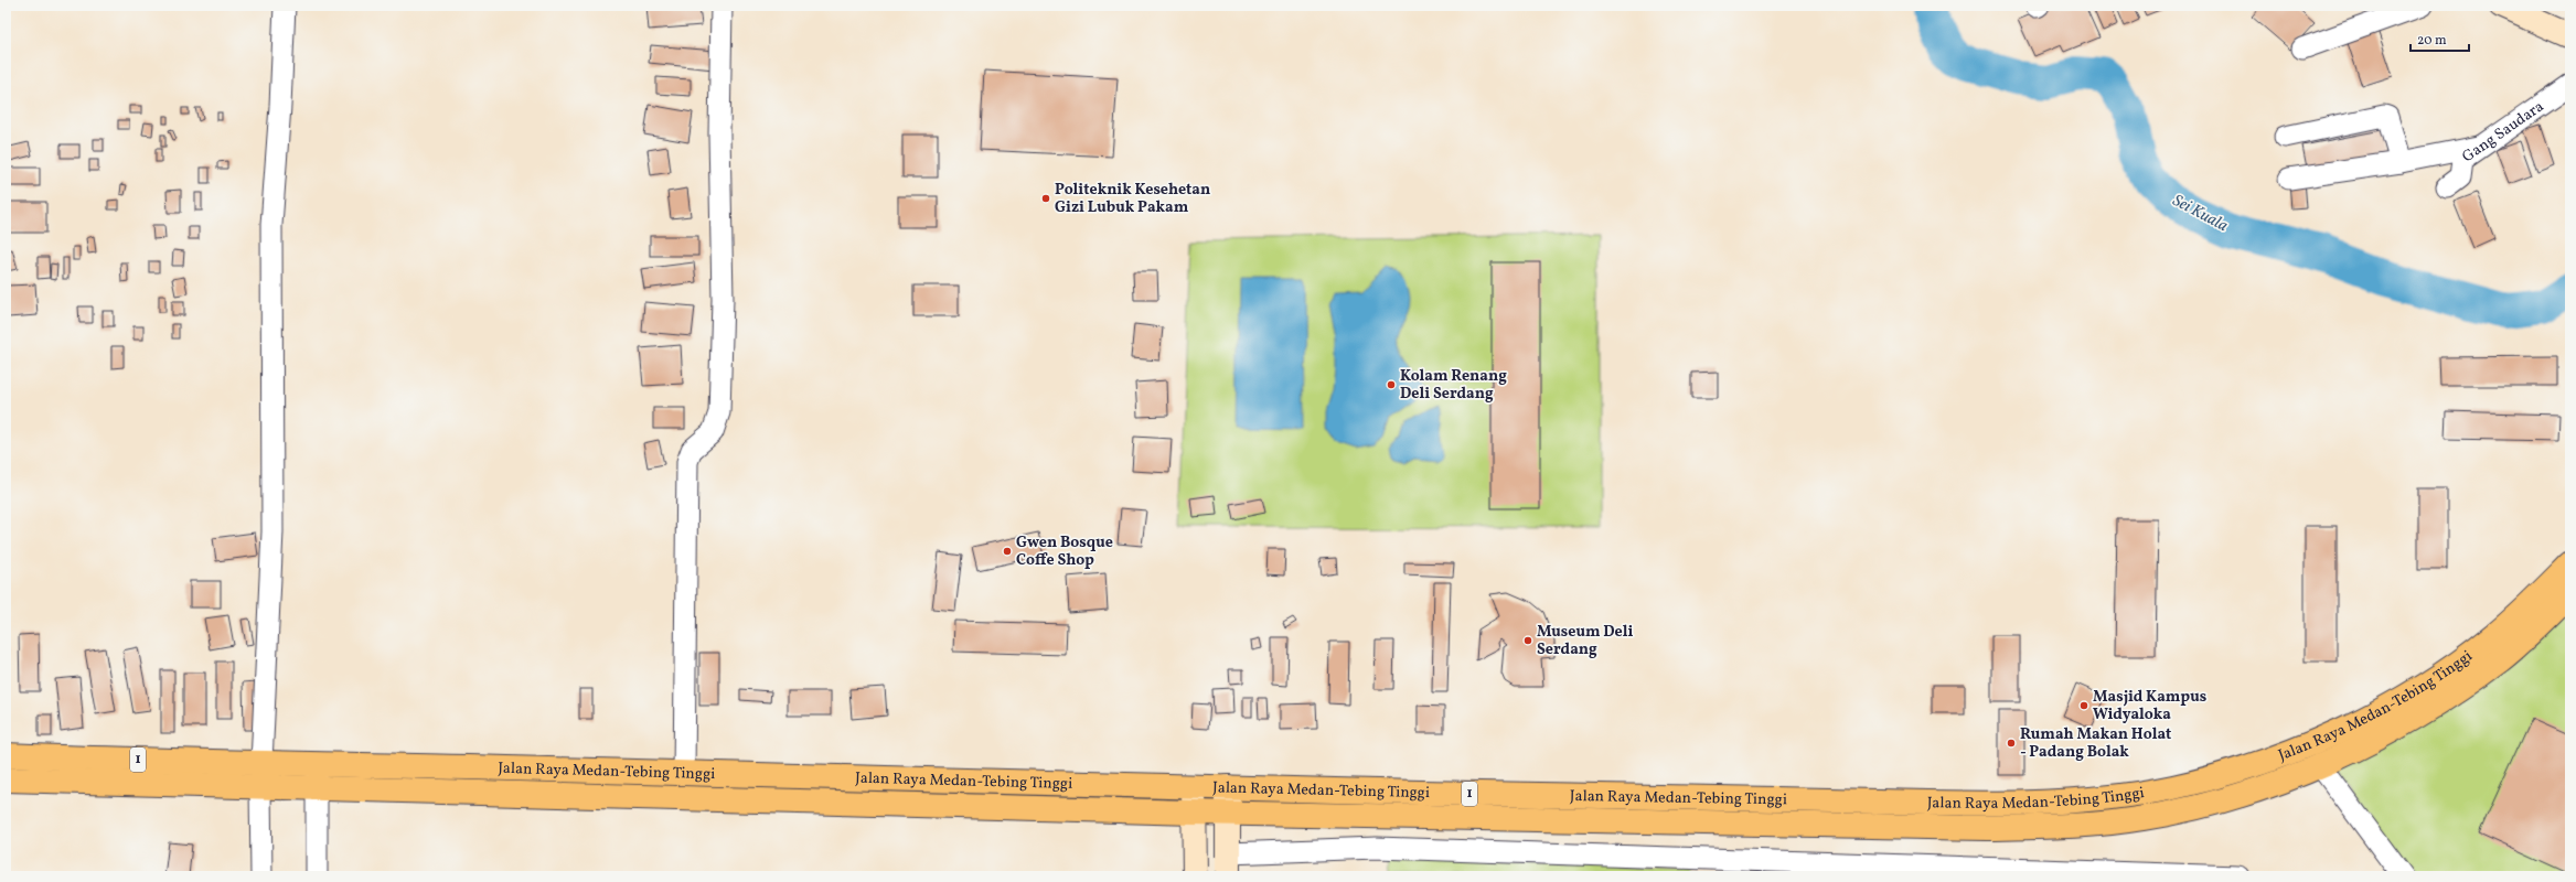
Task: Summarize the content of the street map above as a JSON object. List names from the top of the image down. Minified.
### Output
{"streets":{"highway":["Jalan Raya Medan-Tebing Tinggi","1"],"street":["Gang Saudara"]},"water":["Sei Kuala"],"places":["Politeknik Kesehetan Gizi Lubuk Pakam","Kolam Renang Deli Serdang","Gwen Bosque Coffe Shop","Museum Deli Serdang","Masjid Kampus Widyaloka","Rumah Makan Holat - Padang Bolak"],"scale_bar":"20 m"}
